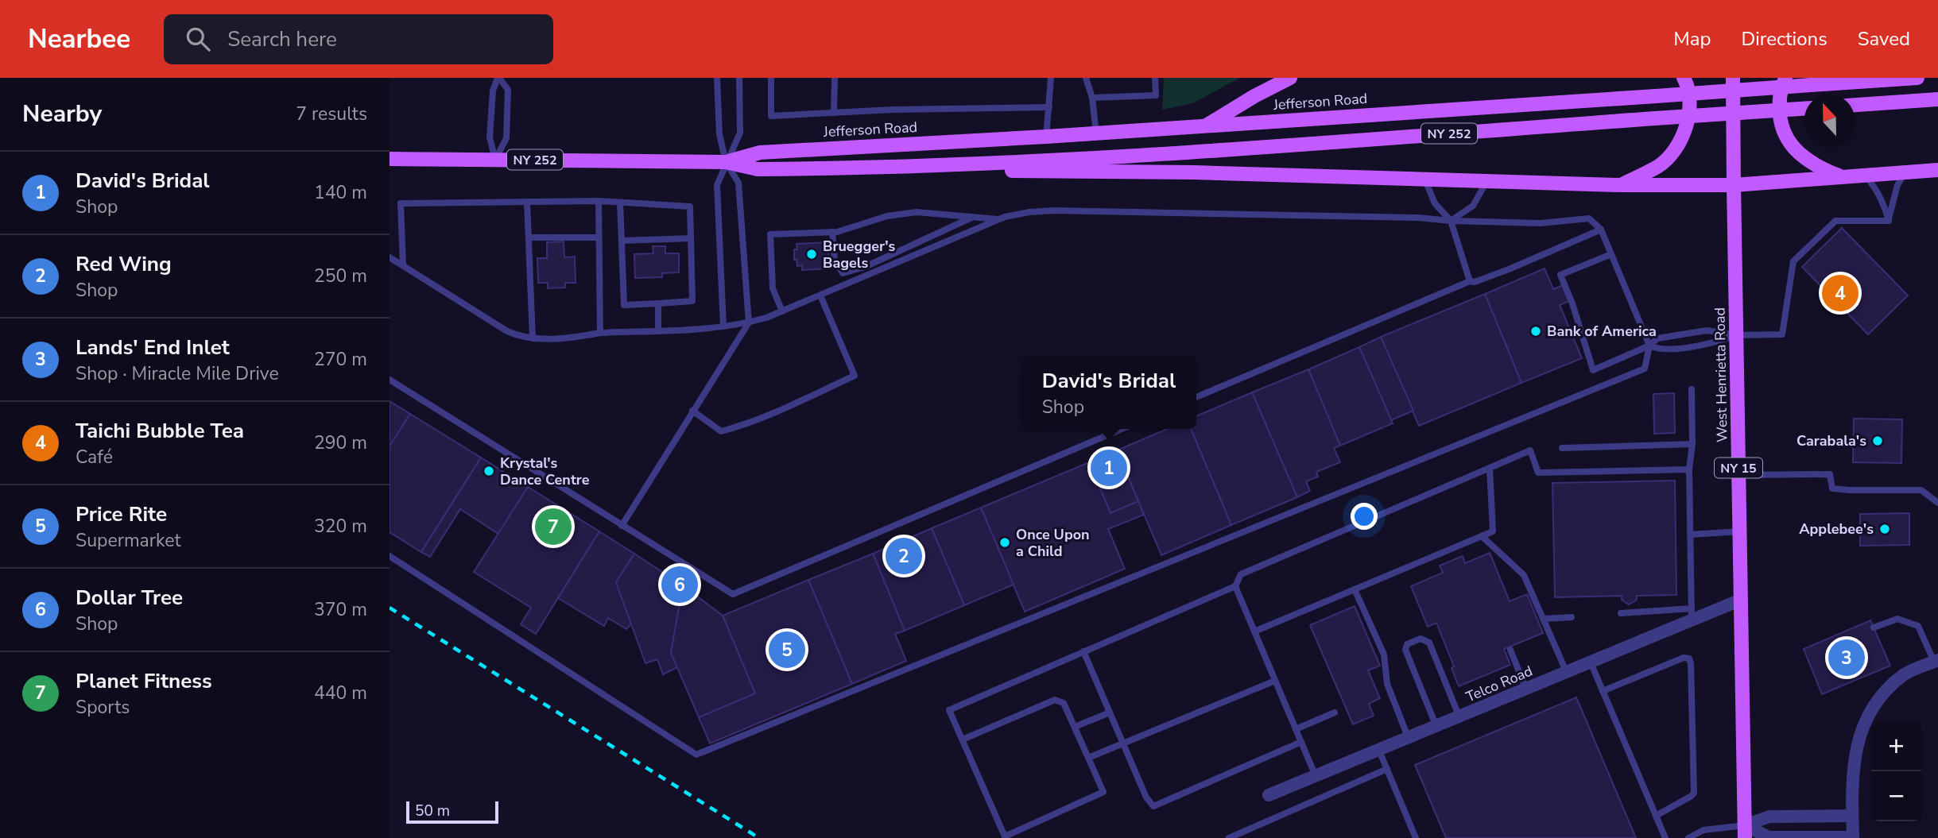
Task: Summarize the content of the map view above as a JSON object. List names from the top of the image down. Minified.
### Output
{"streets":{"main road":["Jefferson Road","NY 252","West Henrietta Road","NY 15"],"street":["Telco Road"]},"crossings":[["West Henrietta Road","Telco Road"]],"places":["Bruegger's Bagels","Bank of America","Carabala's","Krystal's Dance Centre","Applebee's","Once Upon a Child"],"scale_bar":"50 m","north":"top","page":{"header":"Nearbee","search":"Search here","nav":["Map","Directions","Saved"],"heading":["Nearby","7 results"],"list":[{"mark":"1","name":"David's Bridal","note":"Shop","value":"140 m"},{"mark":"2","name":"Red Wing","note":"Shop","value":"250 m"},{"mark":"3","name":"Lands' End Inlet","note":"Shop · Miracle Mile Drive","value":"270 m"},{"mark":"4","name":"Taichi Bubble Tea","note":"Café","value":"290 m"},{"mark":"5","name":"Price Rite","note":"Supermarket","value":"320 m"},{"mark":"6","name":"Dollar Tree","note":"Shop","value":"370 m"},{"mark":"7","name":"Planet Fitness","note":"Sports","value":"440 m"}],"pins":["4","1","7","2","6","5","3"],"popup":["David's Bridal","Shop"],"map_buttons":["+","−"],"scale":"50 m"}}
